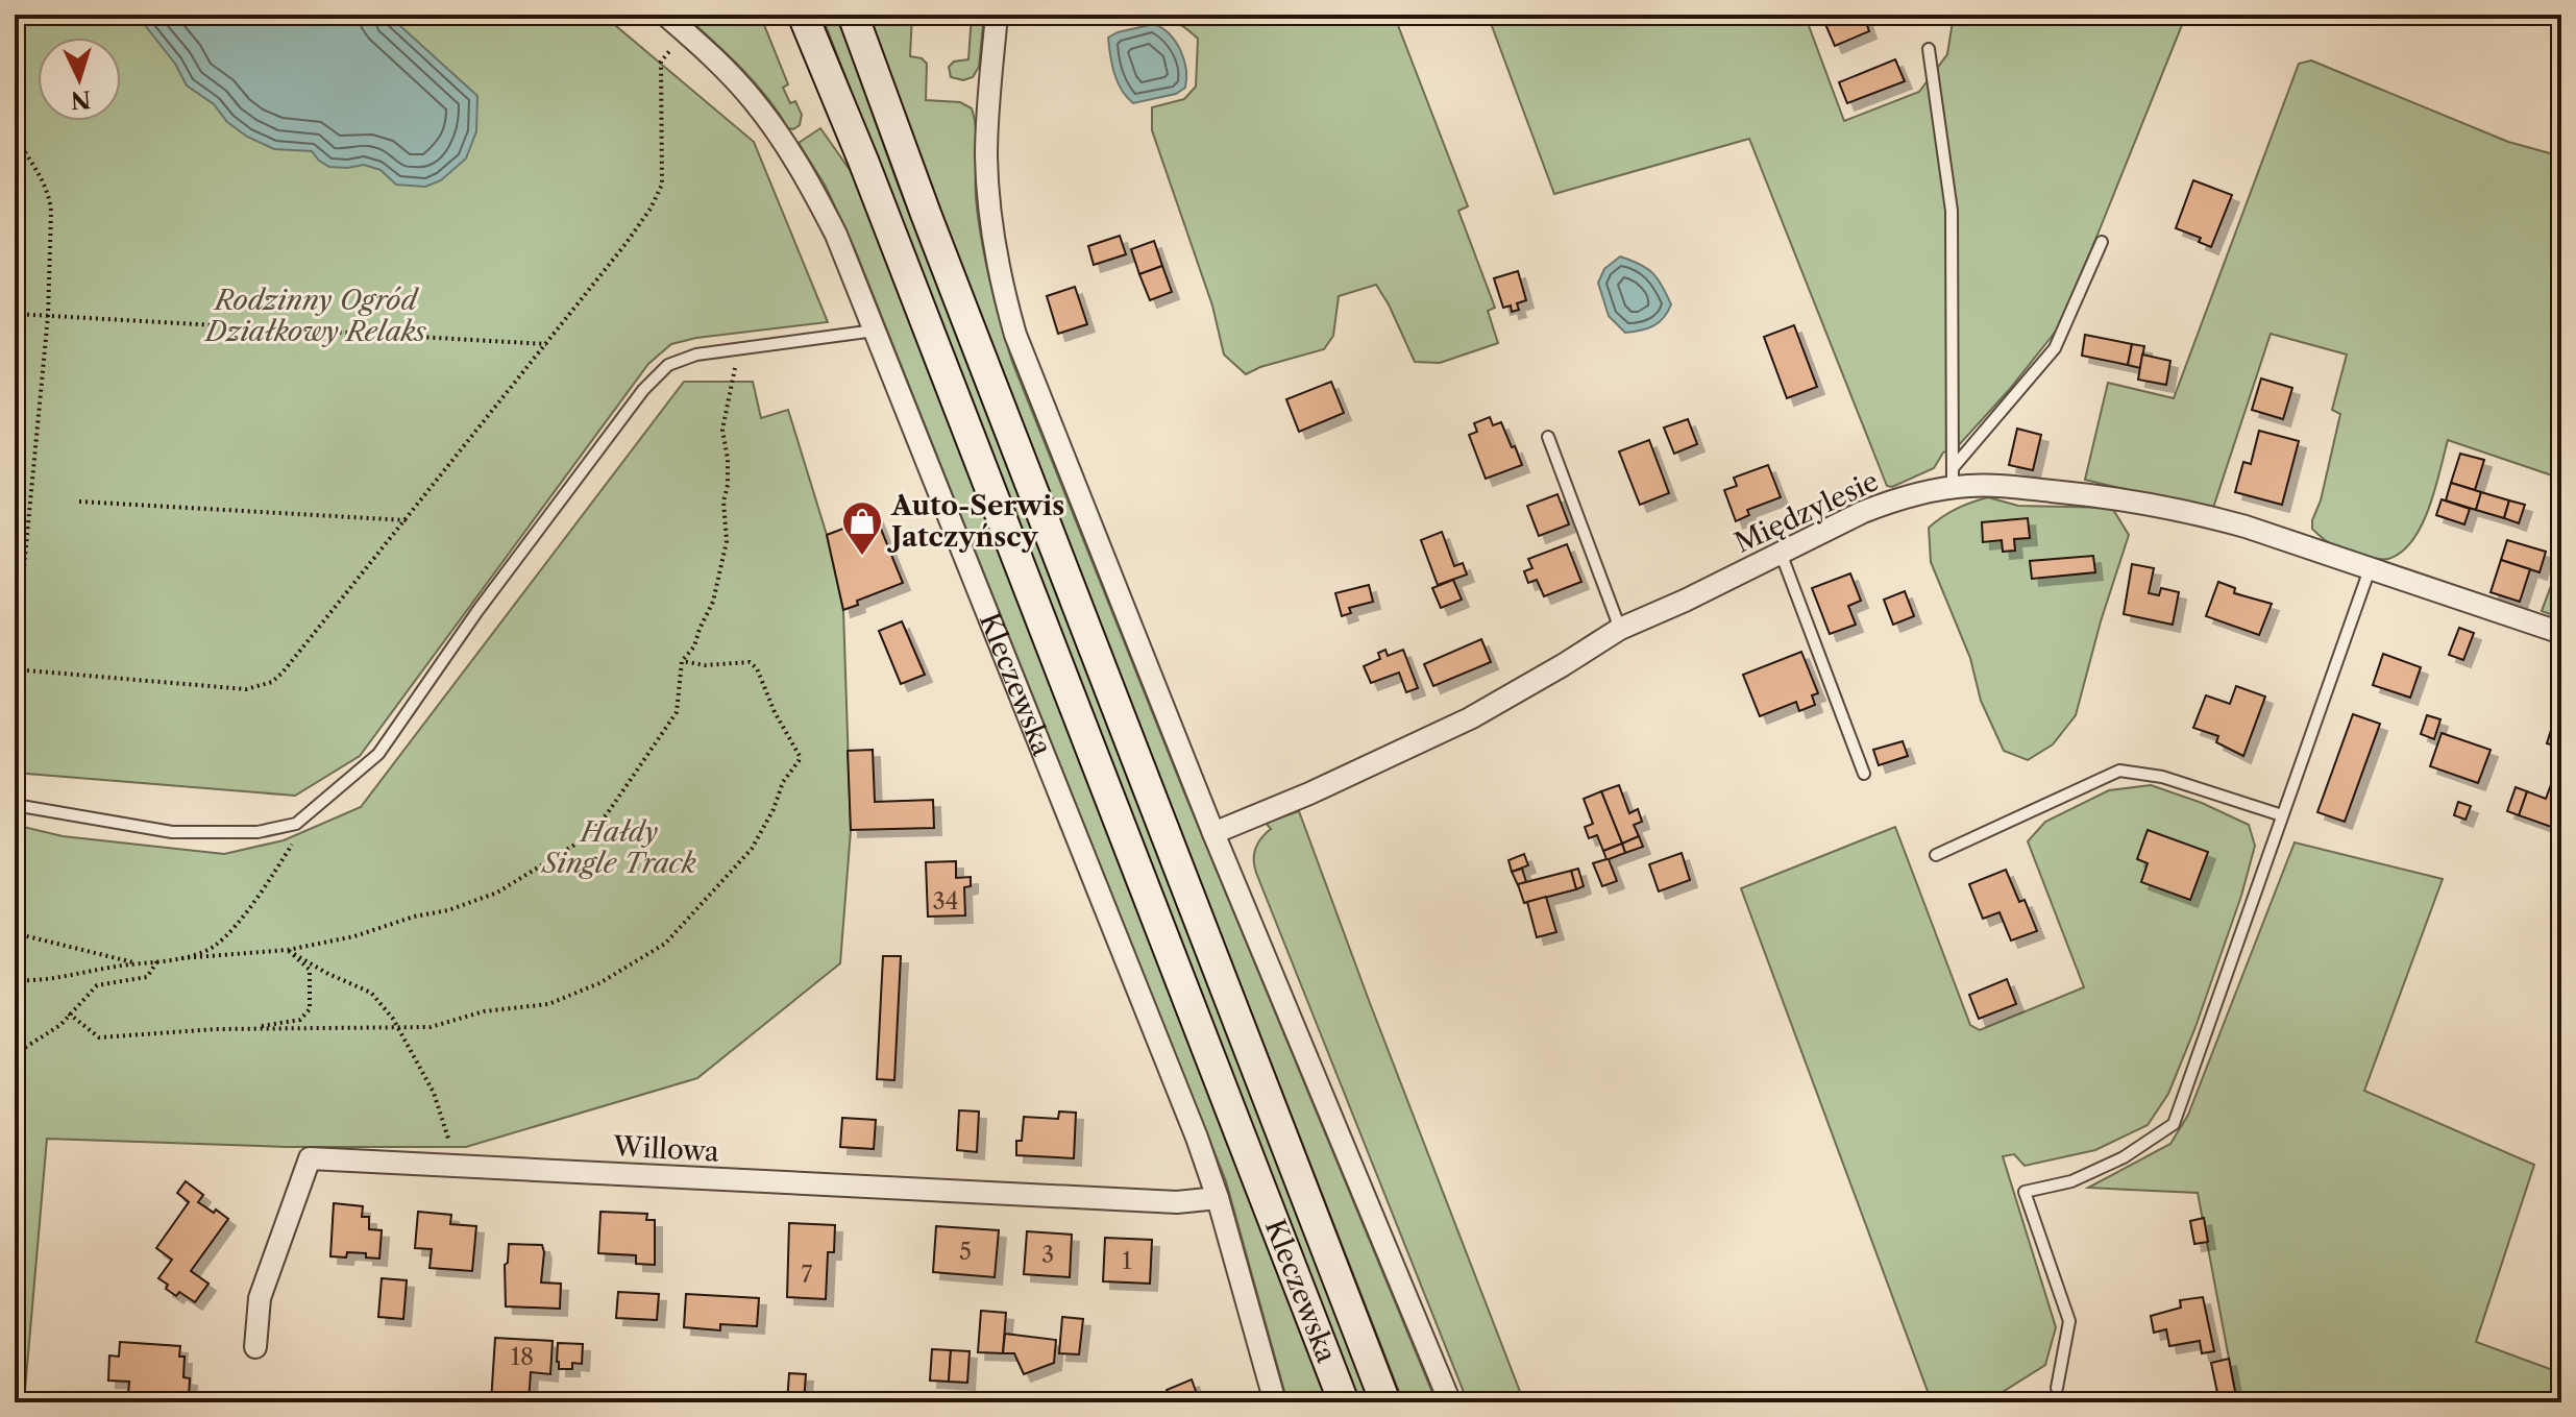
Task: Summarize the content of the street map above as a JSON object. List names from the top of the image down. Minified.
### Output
{"streets":{"main road":["Kleczewska"],"street":["Międzylesie","Willowa"]},"crossings":[["Kleczewska","Willowa"]],"parks":["Rodzinny Ogród Działkowy Relaks","Hałdy Single Track"],"places":{"shop":["Auto-Serwis Jatczyńscy"]},"house_numbers":["34","5","3","1","7","18"],"north":"bottom"}
